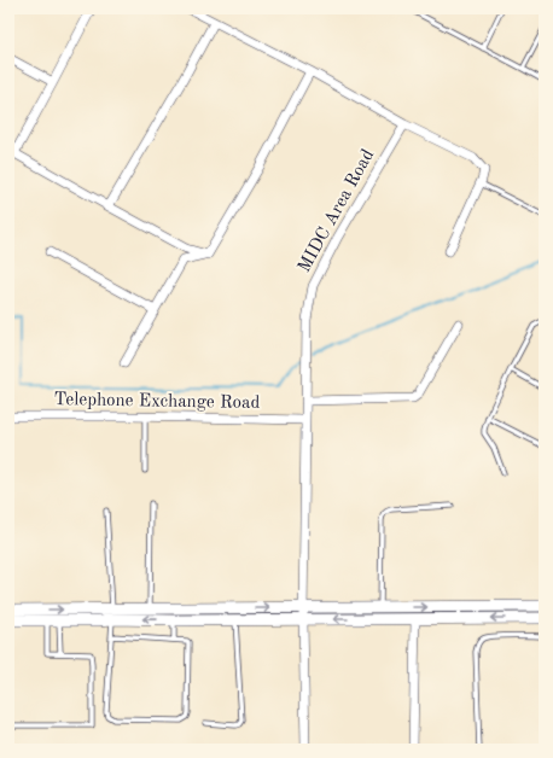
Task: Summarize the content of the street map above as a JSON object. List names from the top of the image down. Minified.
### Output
{"streets":{"street":["MIDC Area Road","Telephone Exchange Road"]},"crossings":[["MIDC Area Road","Telephone Exchange Road"]]}
